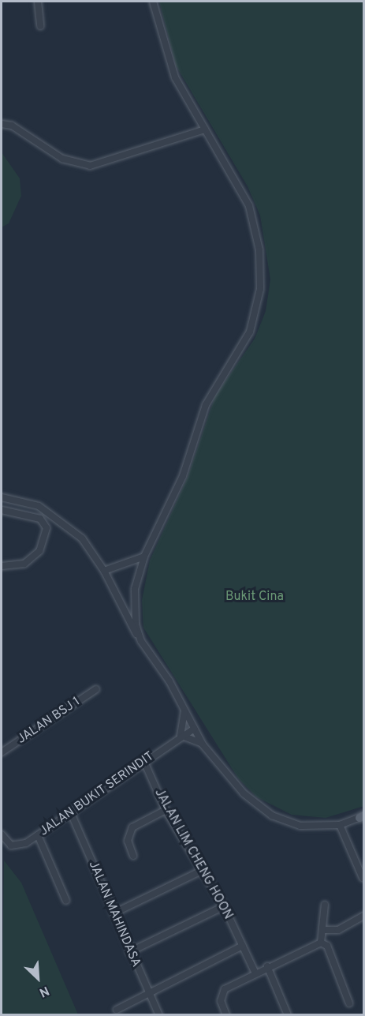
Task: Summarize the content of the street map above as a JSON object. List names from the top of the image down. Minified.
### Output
{"streets":{"street":["JALAN BSJ 1","JALAN BUKIT SERINDIT","JALAN LIM CHENG HOON","JALAN MAHINDASA"]},"crossings":[["JALAN BUKIT SERINDIT","JALAN LIM CHENG HOON"],["JALAN BUKIT SERINDIT","JALAN MAHINDASA"]],"parks":["Bukit Cina"],"north":"bottom right"}
